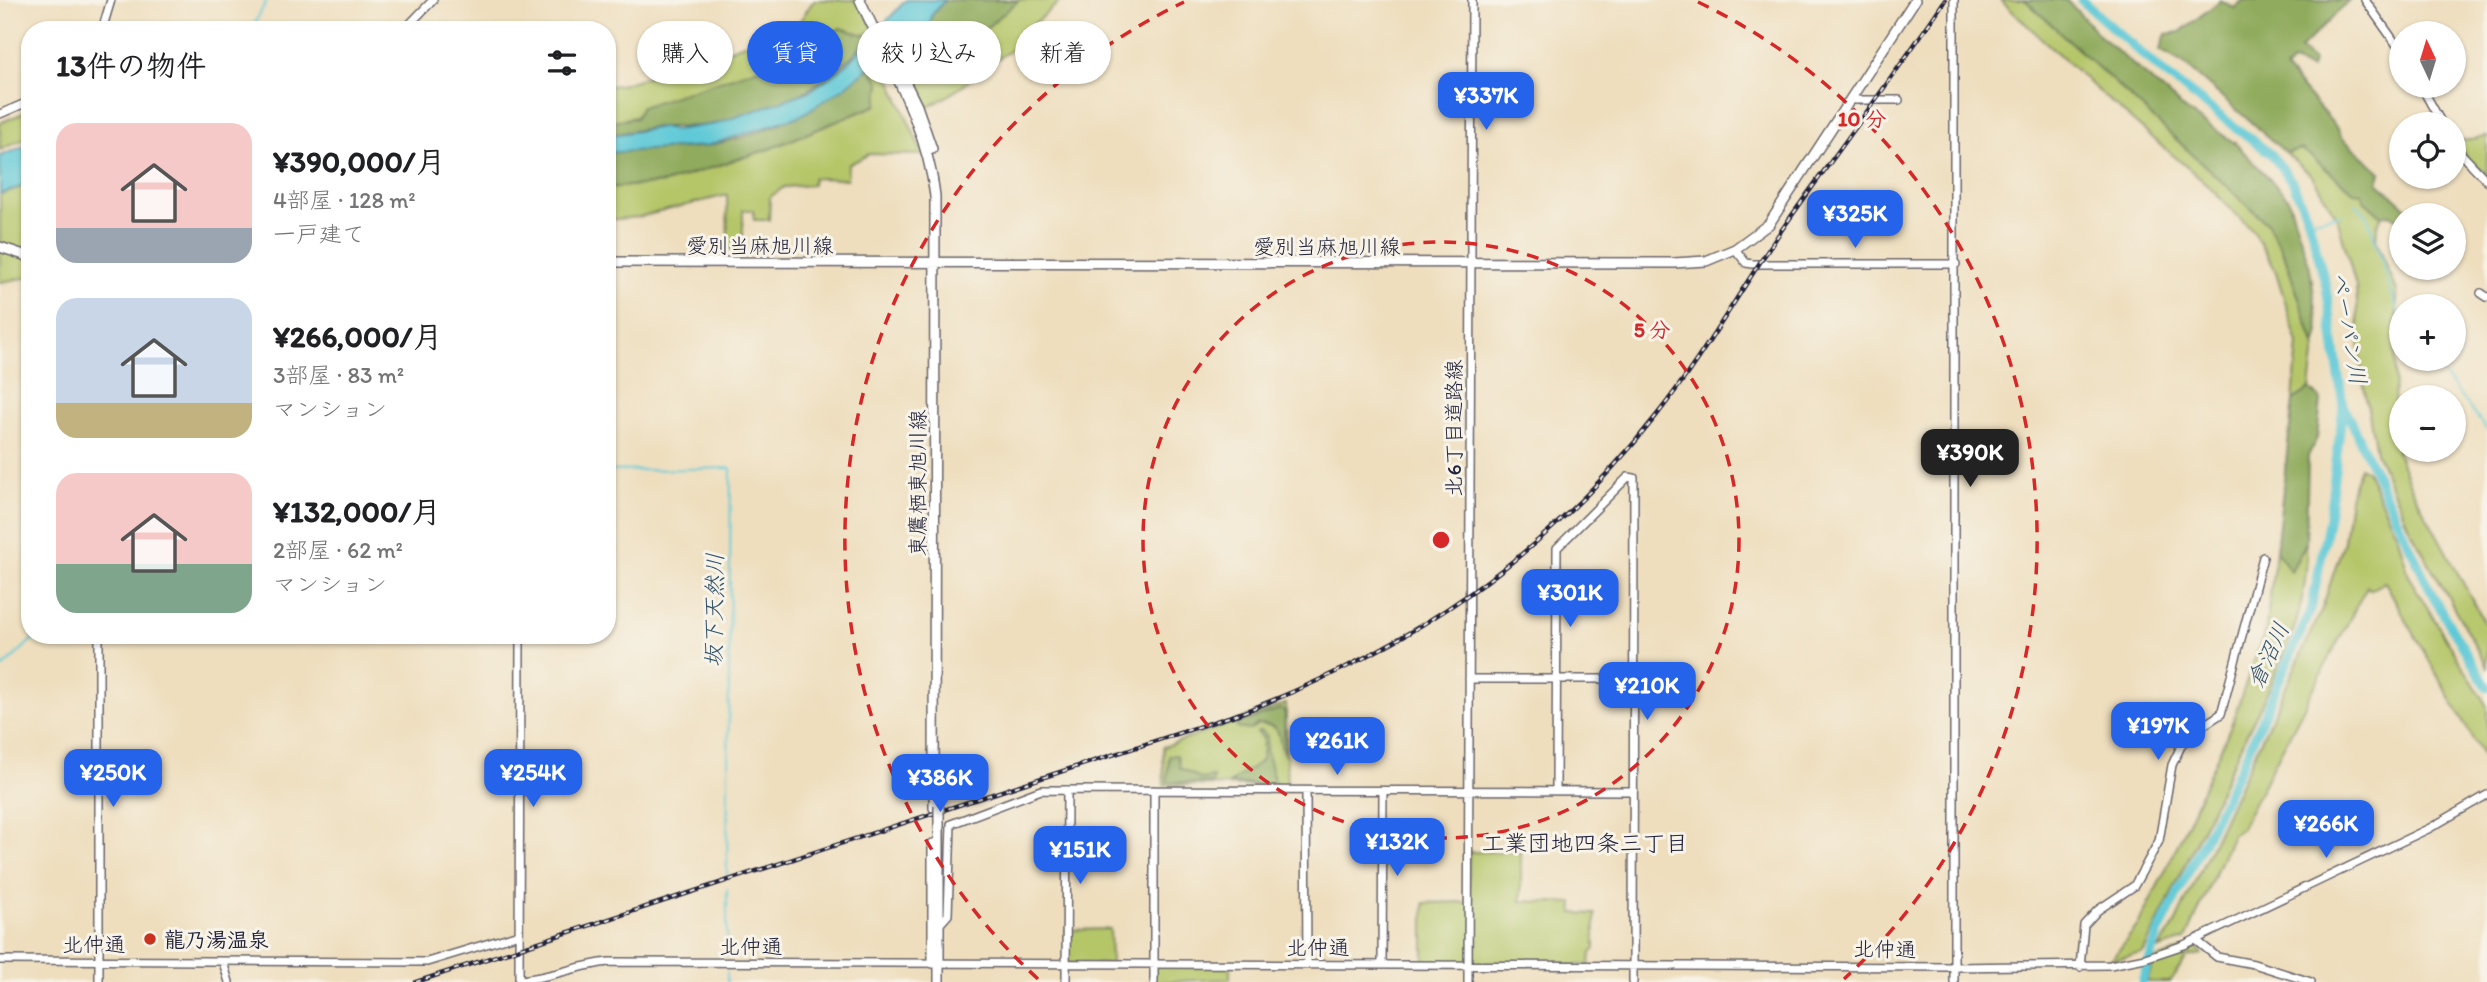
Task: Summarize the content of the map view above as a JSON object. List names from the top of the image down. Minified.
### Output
{"streets":{"main road":["愛別当麻旭川線","東鷹栖東旭川線"],"street":["北6丁目道路線","北仲通"]},"crossings":[["愛別当麻旭川線","北6丁目道路線"],["愛別当麻旭川線","東鷹栖東旭川線"],["北6丁目道路線","北仲通"],["東鷹栖東旭川線","北仲通"]],"districts":["工業団地四条三丁目"],"water":["ペーパン川","坂下天然川","倉沼川"],"places":["龍乃湯温泉"],"north":"top","page":{"map_buttons":["+","−"],"chip":["購入","賃貸","絞り込み","新着"],"heading":"13件の物件","price":["¥337K","¥325K","¥390K","¥301K","¥210K","¥197K","¥261K","¥250K","¥254K","¥386K","¥266K","¥132K","¥151K"],"list":[{"name":"¥390,000/月","note":"4部屋 · 128 m² · 一戸建て"},{"name":"¥266,000/月","note":"3部屋 · 83 m² · マンション"},{"name":"¥132,000/月","note":"2部屋 · 62 m² · マンション"}]},"rings":["10 分","5 分"]}
